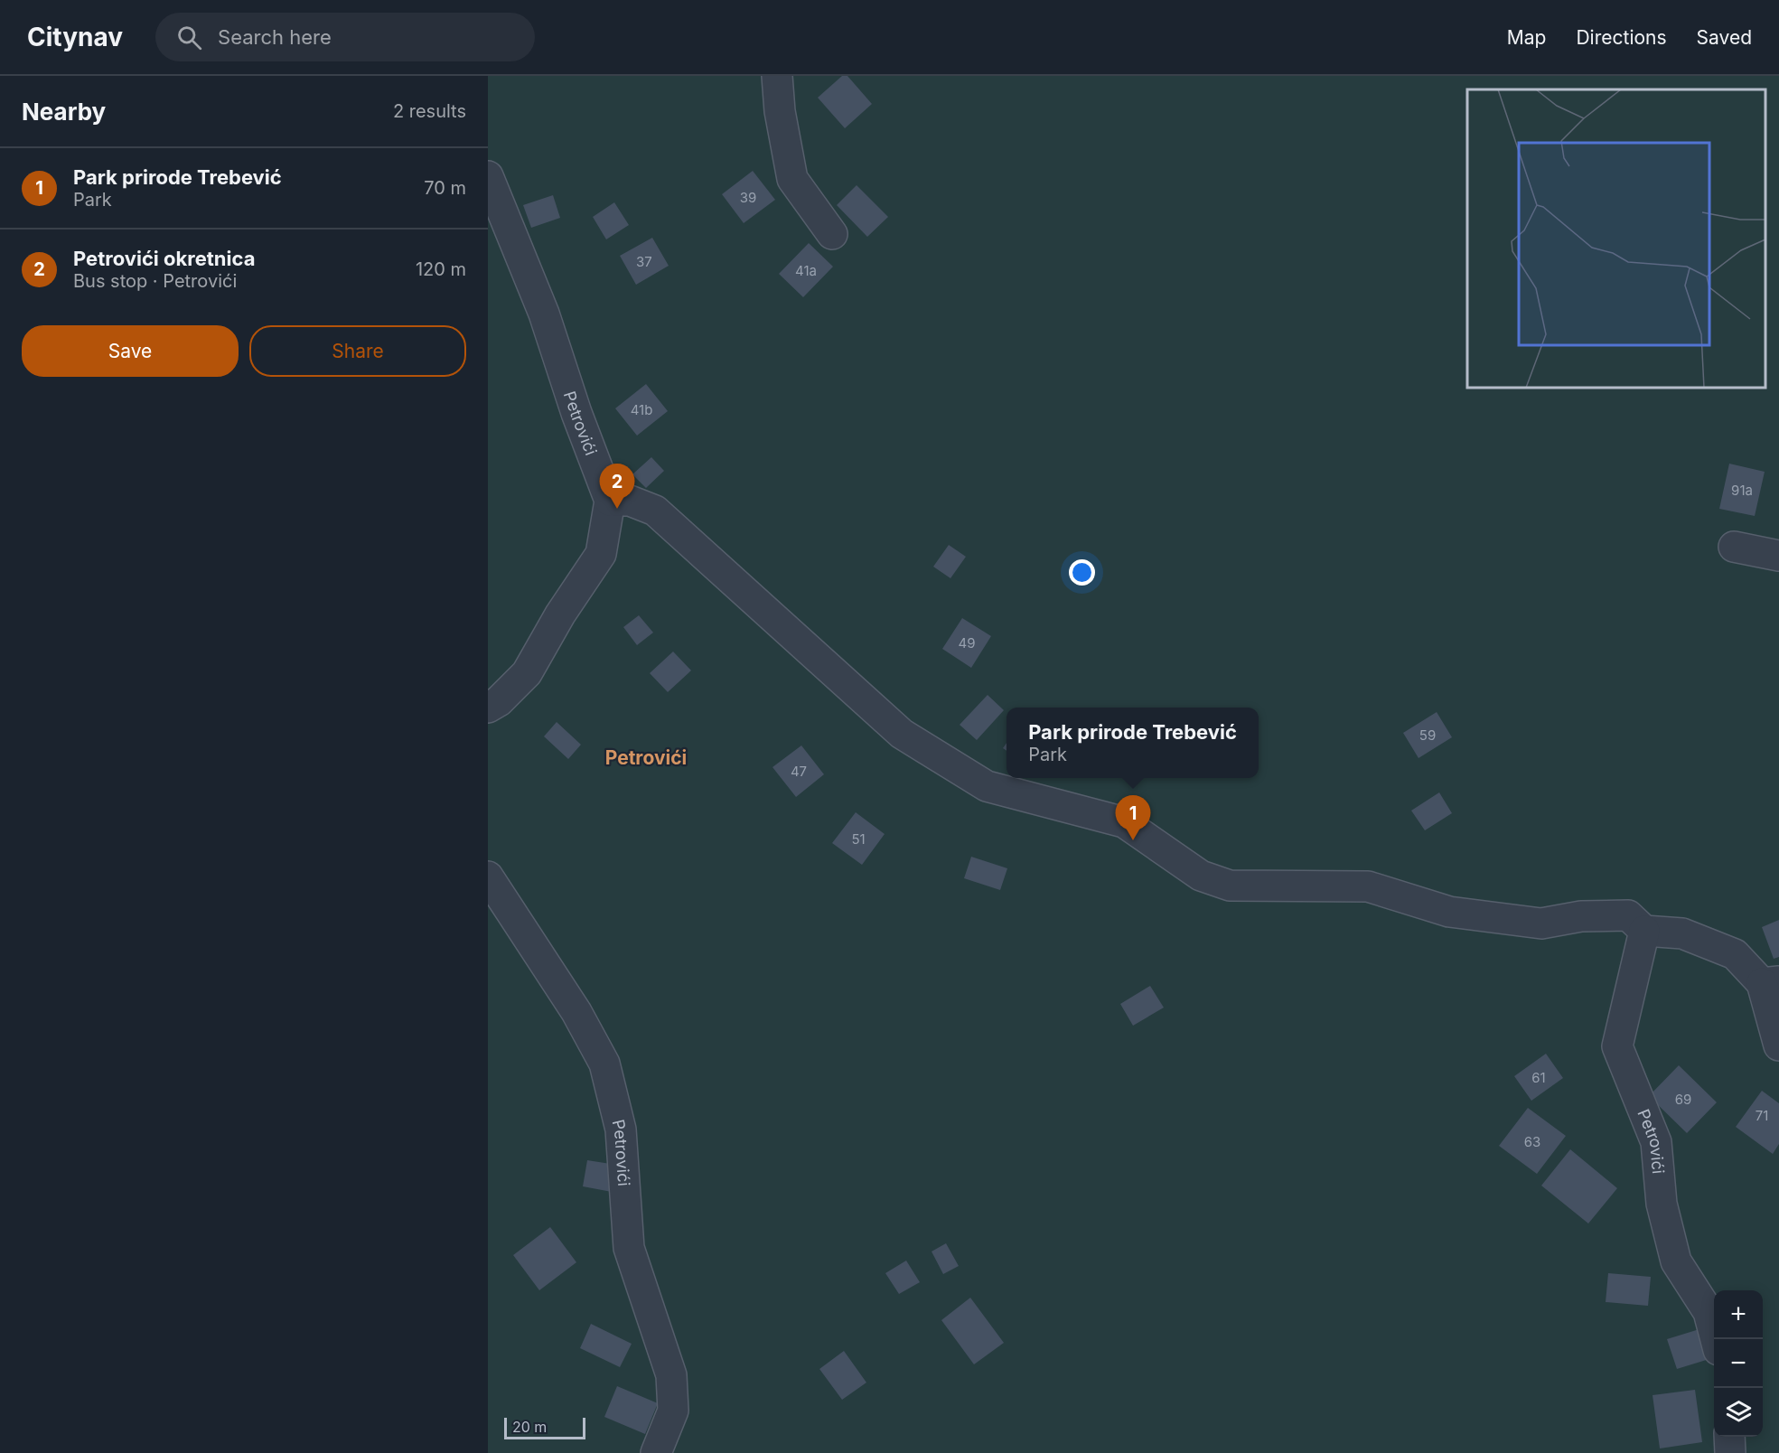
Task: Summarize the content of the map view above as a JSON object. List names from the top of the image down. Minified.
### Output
{"streets":{"street":["Petrovići"]},"districts":["Petrovići"],"house_numbers":["39","37","41a","41b","91a","49","59","47","51","61","69","71","63"],"scale_bar":"20 m","page":{"header":"Citynav","search":"Search here","nav":["Map","Directions","Saved"],"heading":["Nearby","2 results"],"list":[{"mark":"1","name":"Park prirode Trebević","note":"Park","value":"70 m"},{"mark":"2","name":"Petrovići okretnica","note":"Bus stop · Petrovići","value":"120 m"}],"buttons":["Save","Share"],"pins":["2","1"],"popup":["Park prirode Trebević","Park"],"map_buttons":["+","−"],"scale":"20 m"}}
